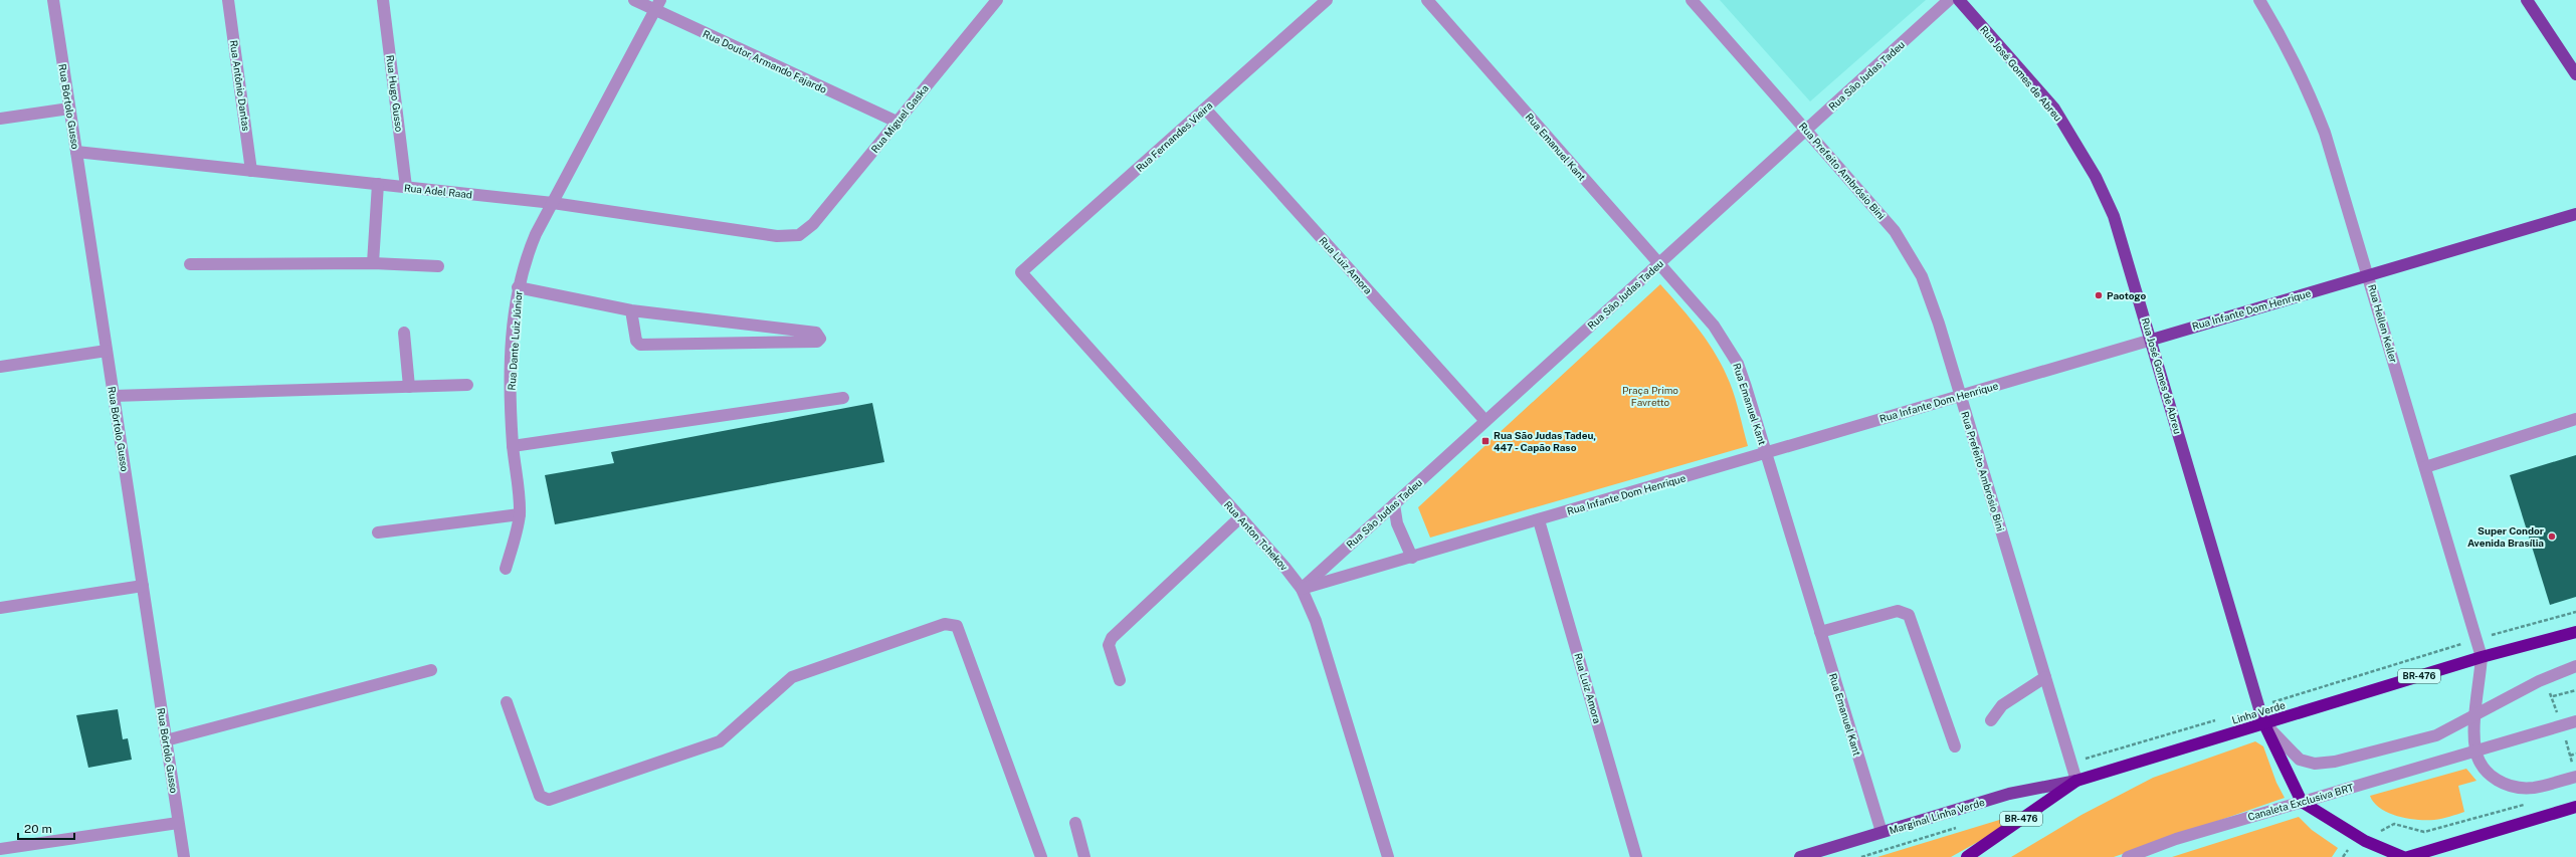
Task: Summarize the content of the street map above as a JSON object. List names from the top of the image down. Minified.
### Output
{"streets":{"highway":["BR-476","Linha Verde"],"main road":["Rua José Gomes de Abreu","Rua Infante Dom Henrique","Marginal Linha Verde"],"street":["Rua Doutor Armando Fajardo","Rua São Judas Tadeu","Rua Antônio Dantas","Rua Hugo Gusso","Rua Bôrtolo Gusso","Rua Miguel Gaska","Rua Fernandes Vieira","Rua Emanuel Kant","Rua Prefeito Ambrósio Bini","Rua Adel Raad","Rua Luiz Amora","Rua Hellen Keller","Rua Dante Luiz Júnior","Rua Anton Tchekov","Canaleta Exclusiva BRT"]},"crossings":[["Rua Doutor Armando Fajardo","Rua Miguel Gaska"],["Rua Doutor Armando Fajardo","Rua Dante Luiz Júnior"],["Rua José Gomes de Abreu","Rua Infante Dom Henrique"],["Rua José Gomes de Abreu","Linha Verde"],["Rua São Judas Tadeu","Rua Emanuel Kant"],["Rua São Judas Tadeu","Rua Prefeito Ambrósio Bini"],["Rua São Judas Tadeu","Rua Luiz Amora"],["Rua São Judas Tadeu","Rua Infante Dom Henrique"],["Rua São Judas Tadeu","Rua Anton Tchekov"],["Rua Antônio Dantas","Rua Adel Raad"],["Rua Hugo Gusso","Rua Adel Raad"],["Rua Bôrtolo Gusso","Rua Adel Raad"],["Rua Miguel Gaska","Rua Adel Raad"],["Rua Fernandes Vieira","Rua Luiz Amora"],["Rua Fernandes Vieira","Rua Anton Tchekov"],["Rua Emanuel Kant","Rua Infante Dom Henrique"],["Rua Emanuel Kant","Marginal Linha Verde"],["Rua Prefeito Ambrósio Bini","Rua Infante Dom Henrique"],["Rua Prefeito Ambrósio Bini","Linha Verde"],["Rua Prefeito Ambrósio Bini","Marginal Linha Verde"],["Rua Adel Raad","Rua Dante Luiz Júnior"],["Rua Luiz Amora","Rua Infante Dom Henrique"],["Rua Infante Dom Henrique","Rua Hellen Keller"],["Rua Infante Dom Henrique","Rua Anton Tchekov"],["Rua Hellen Keller","Linha Verde"],["Linha Verde","Marginal Linha Verde"]],"parks":["Praça Primo Favretto"],"places":{"other":["Paotogo","Super Condor Avenida Brasília"],"transit":["Rua São Judas Tadeu, 447 - Capão Raso"]},"scale_bar":"20 m"}
